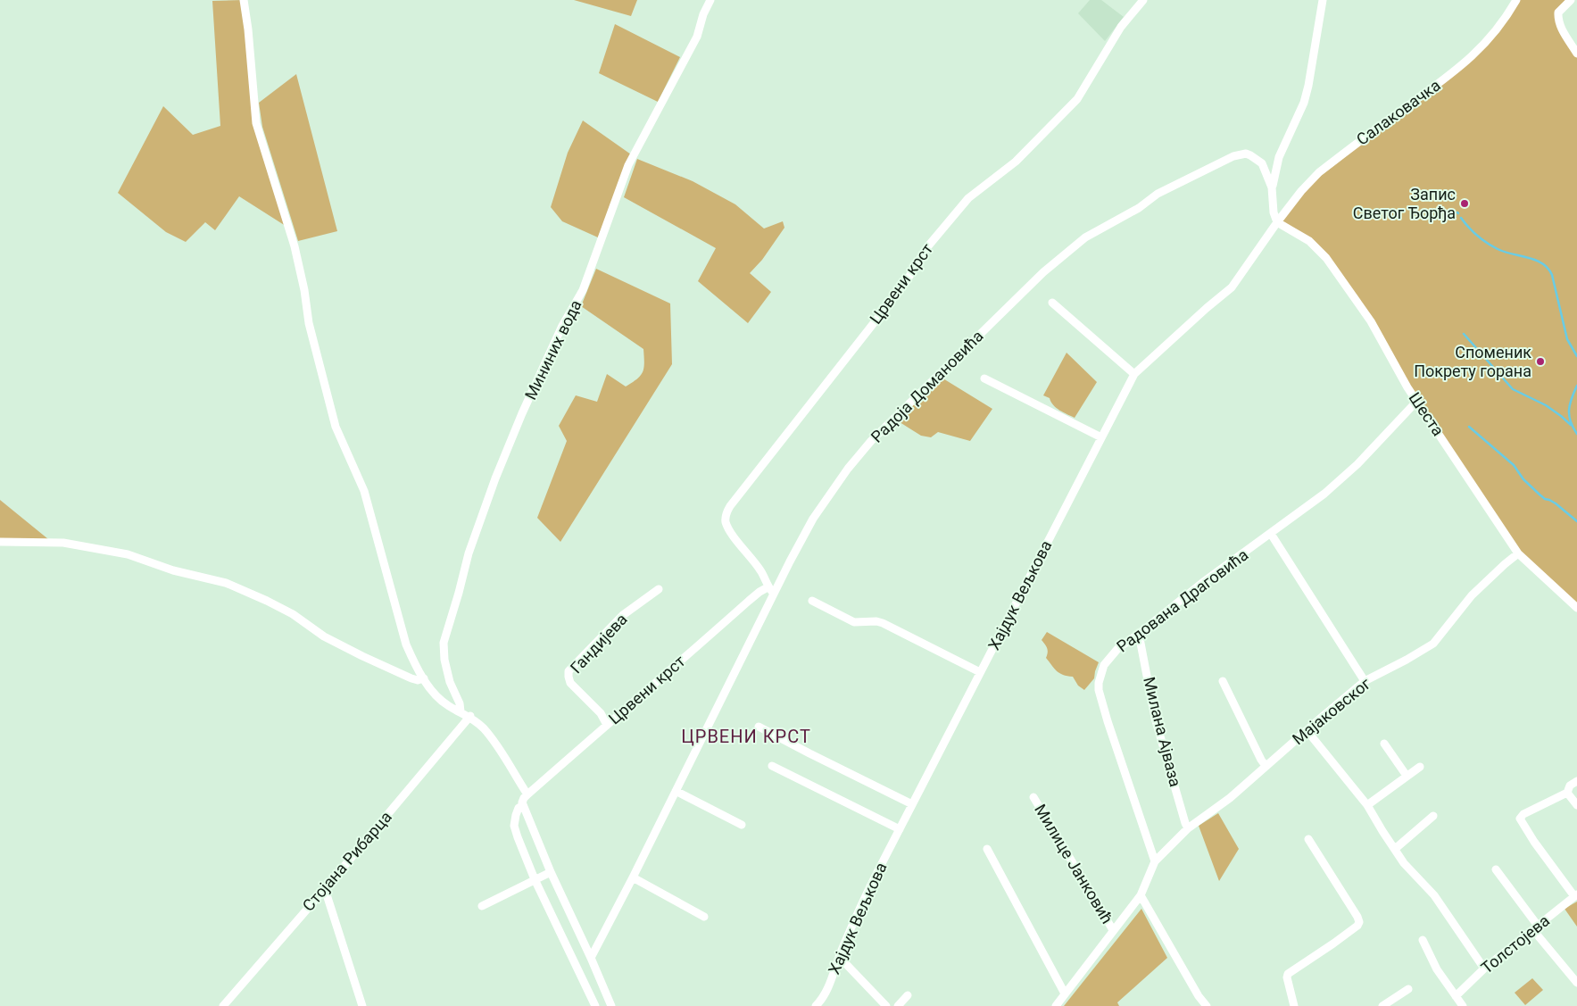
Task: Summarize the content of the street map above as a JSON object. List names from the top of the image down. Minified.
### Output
{"streets":{"street":["Салаковачка","Црвени крст","Мининих вода","Радоја Домановића","Шеста","Хајдук Вељкова","Радована Драговића","Гандијева","Мајаковског","Милана Ајваза","Стојана Рибарца","Милице Јанковић","Толстојева"]},"crossings":[["Салаковачка","Радоја Домановића"],["Салаковачка","Шеста"],["Салаковачка","Хајдук Вељкова"],["Црвени крст","Радоја Домановића"],["Црвени крст","Гандијева"],["Радоја Домановића","Шеста"],["Радоја Домановића","Хајдук Вељкова"],["Шеста","Хајдук Вељкова"],["Шеста","Радована Драговића"],["Шеста","Мајаковског"],["Радована Драговића","Мајаковског"],["Радована Драговића","Милана Ајваза"],["Мајаковског","Милана Ајваза"],["Мајаковског","Милице Јанковић"]],"districts":["ЦРВЕНИ КРСТ"],"places":["Запис Светог Ђорђа","Споменик Покрету горана"]}
